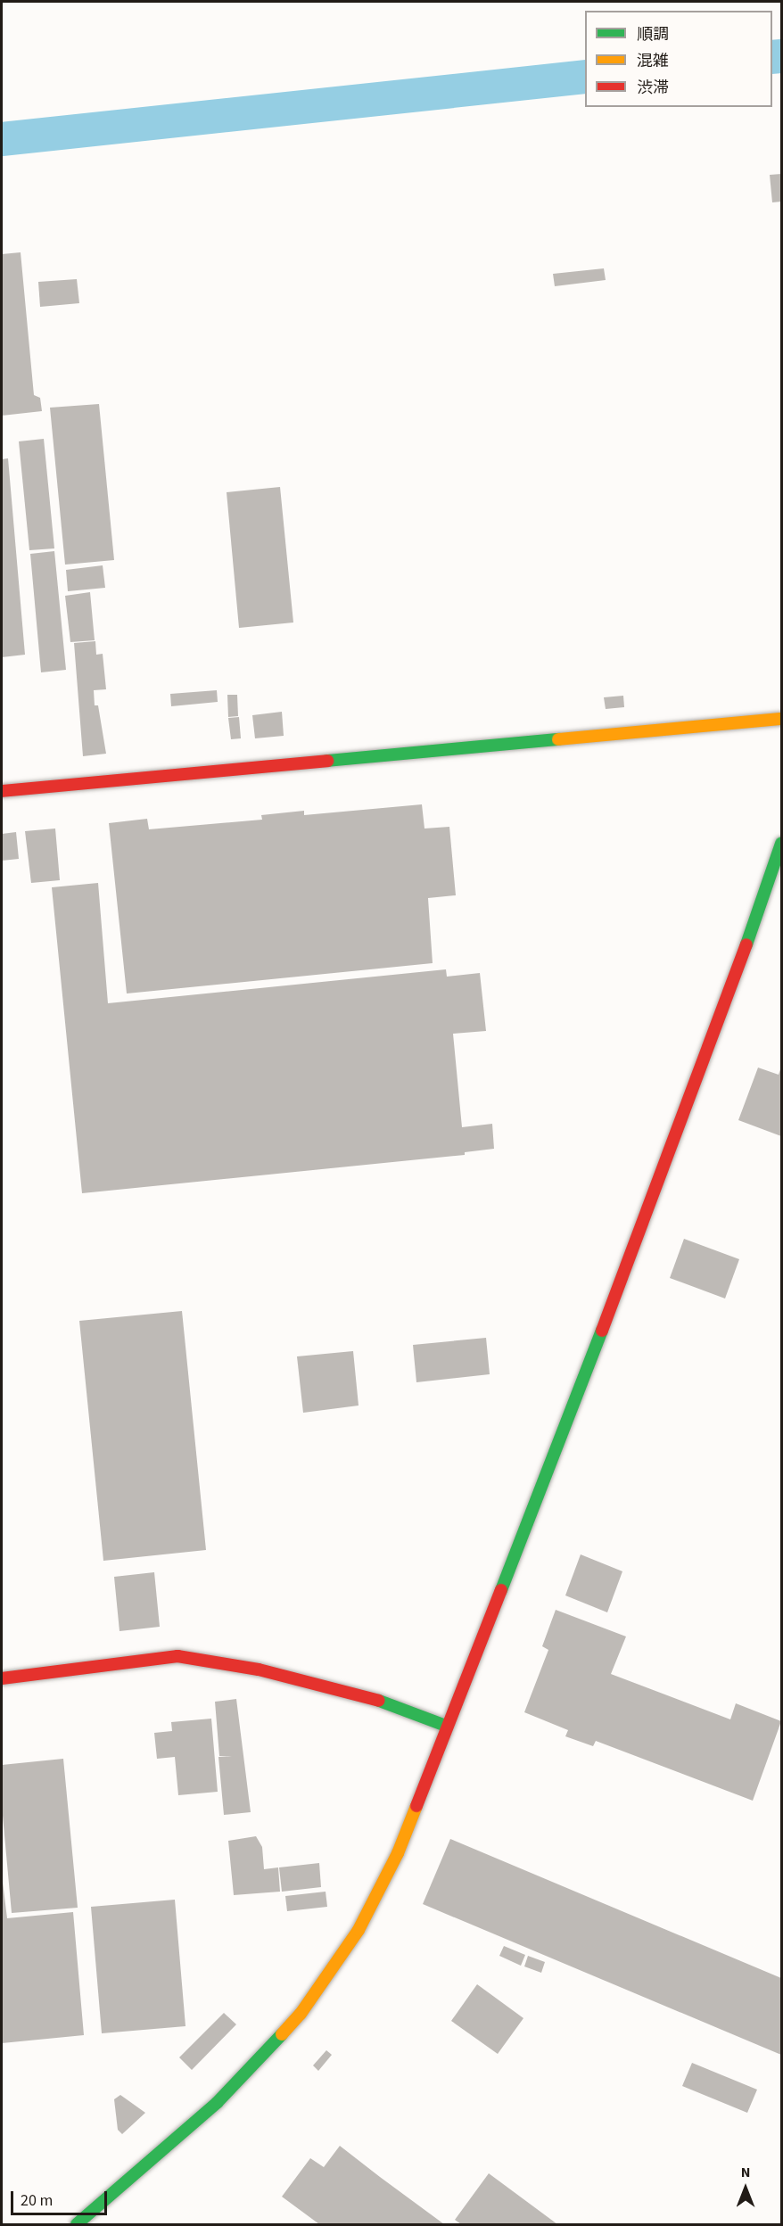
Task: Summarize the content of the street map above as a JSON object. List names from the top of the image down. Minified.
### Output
{"legend":["順調","混雑","渋滞"],"scale_bar":"20 m","north":"top"}
